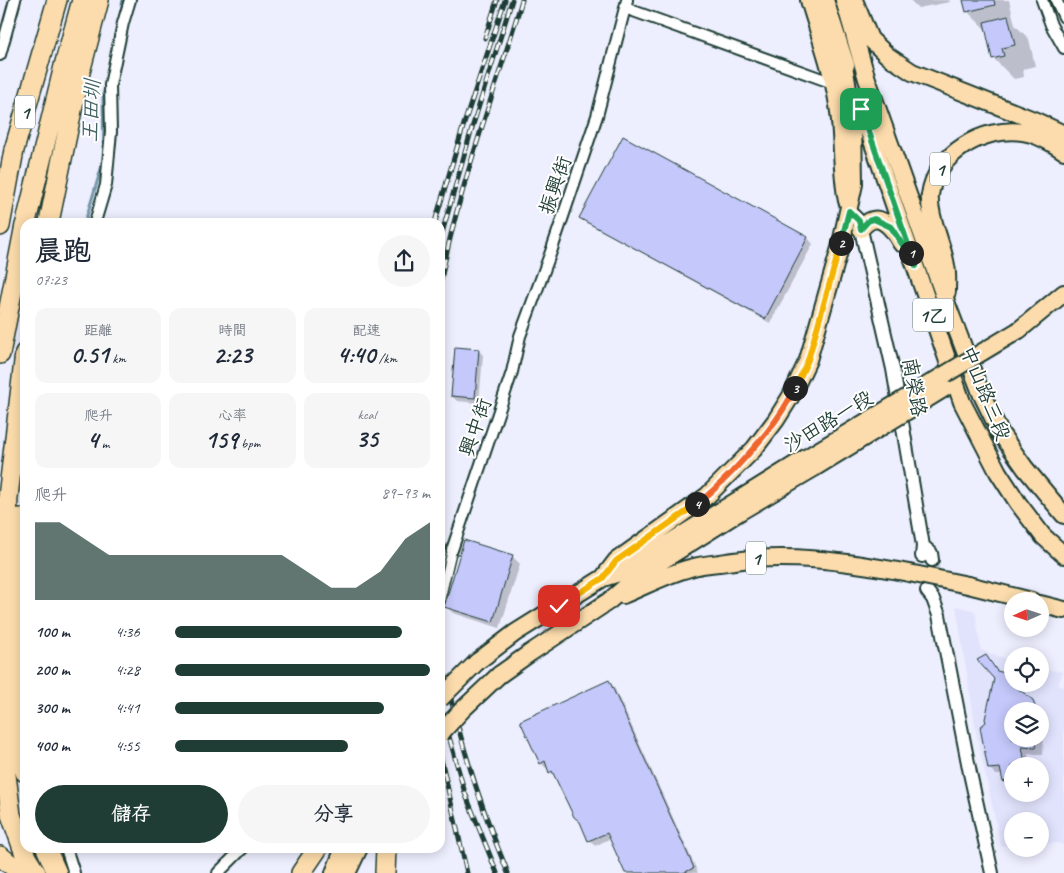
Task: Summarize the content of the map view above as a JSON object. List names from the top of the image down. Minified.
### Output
{"streets":{"highway":["1"],"main road":["1乙","中山路三段","沙田路一段"],"street":["振興街","南榮路","興中街"]},"crossings":[["1","中山路三段"],["振興街","興中街"]],"water":["王田圳"],"north":"left","page":{"heading":["晨跑","07:23"],"pins":["2","1","3","4"],"stats":[["距離","0.51 km"],["時間","2:23"],["配速","4:40 /km"],["爬升","4 m"],["心率","159 bpm"],["kcal","35"]],"chart":["爬升","89–93 m"],"map_buttons":["+","−"],"list":[{"name":"100 m","note":"4:36"},{"name":"200 m","note":"4:28"},{"name":"300 m","note":"4:41"},{"name":"400 m","note":"4:55"}],"buttons":["儲存","分享"]}}
